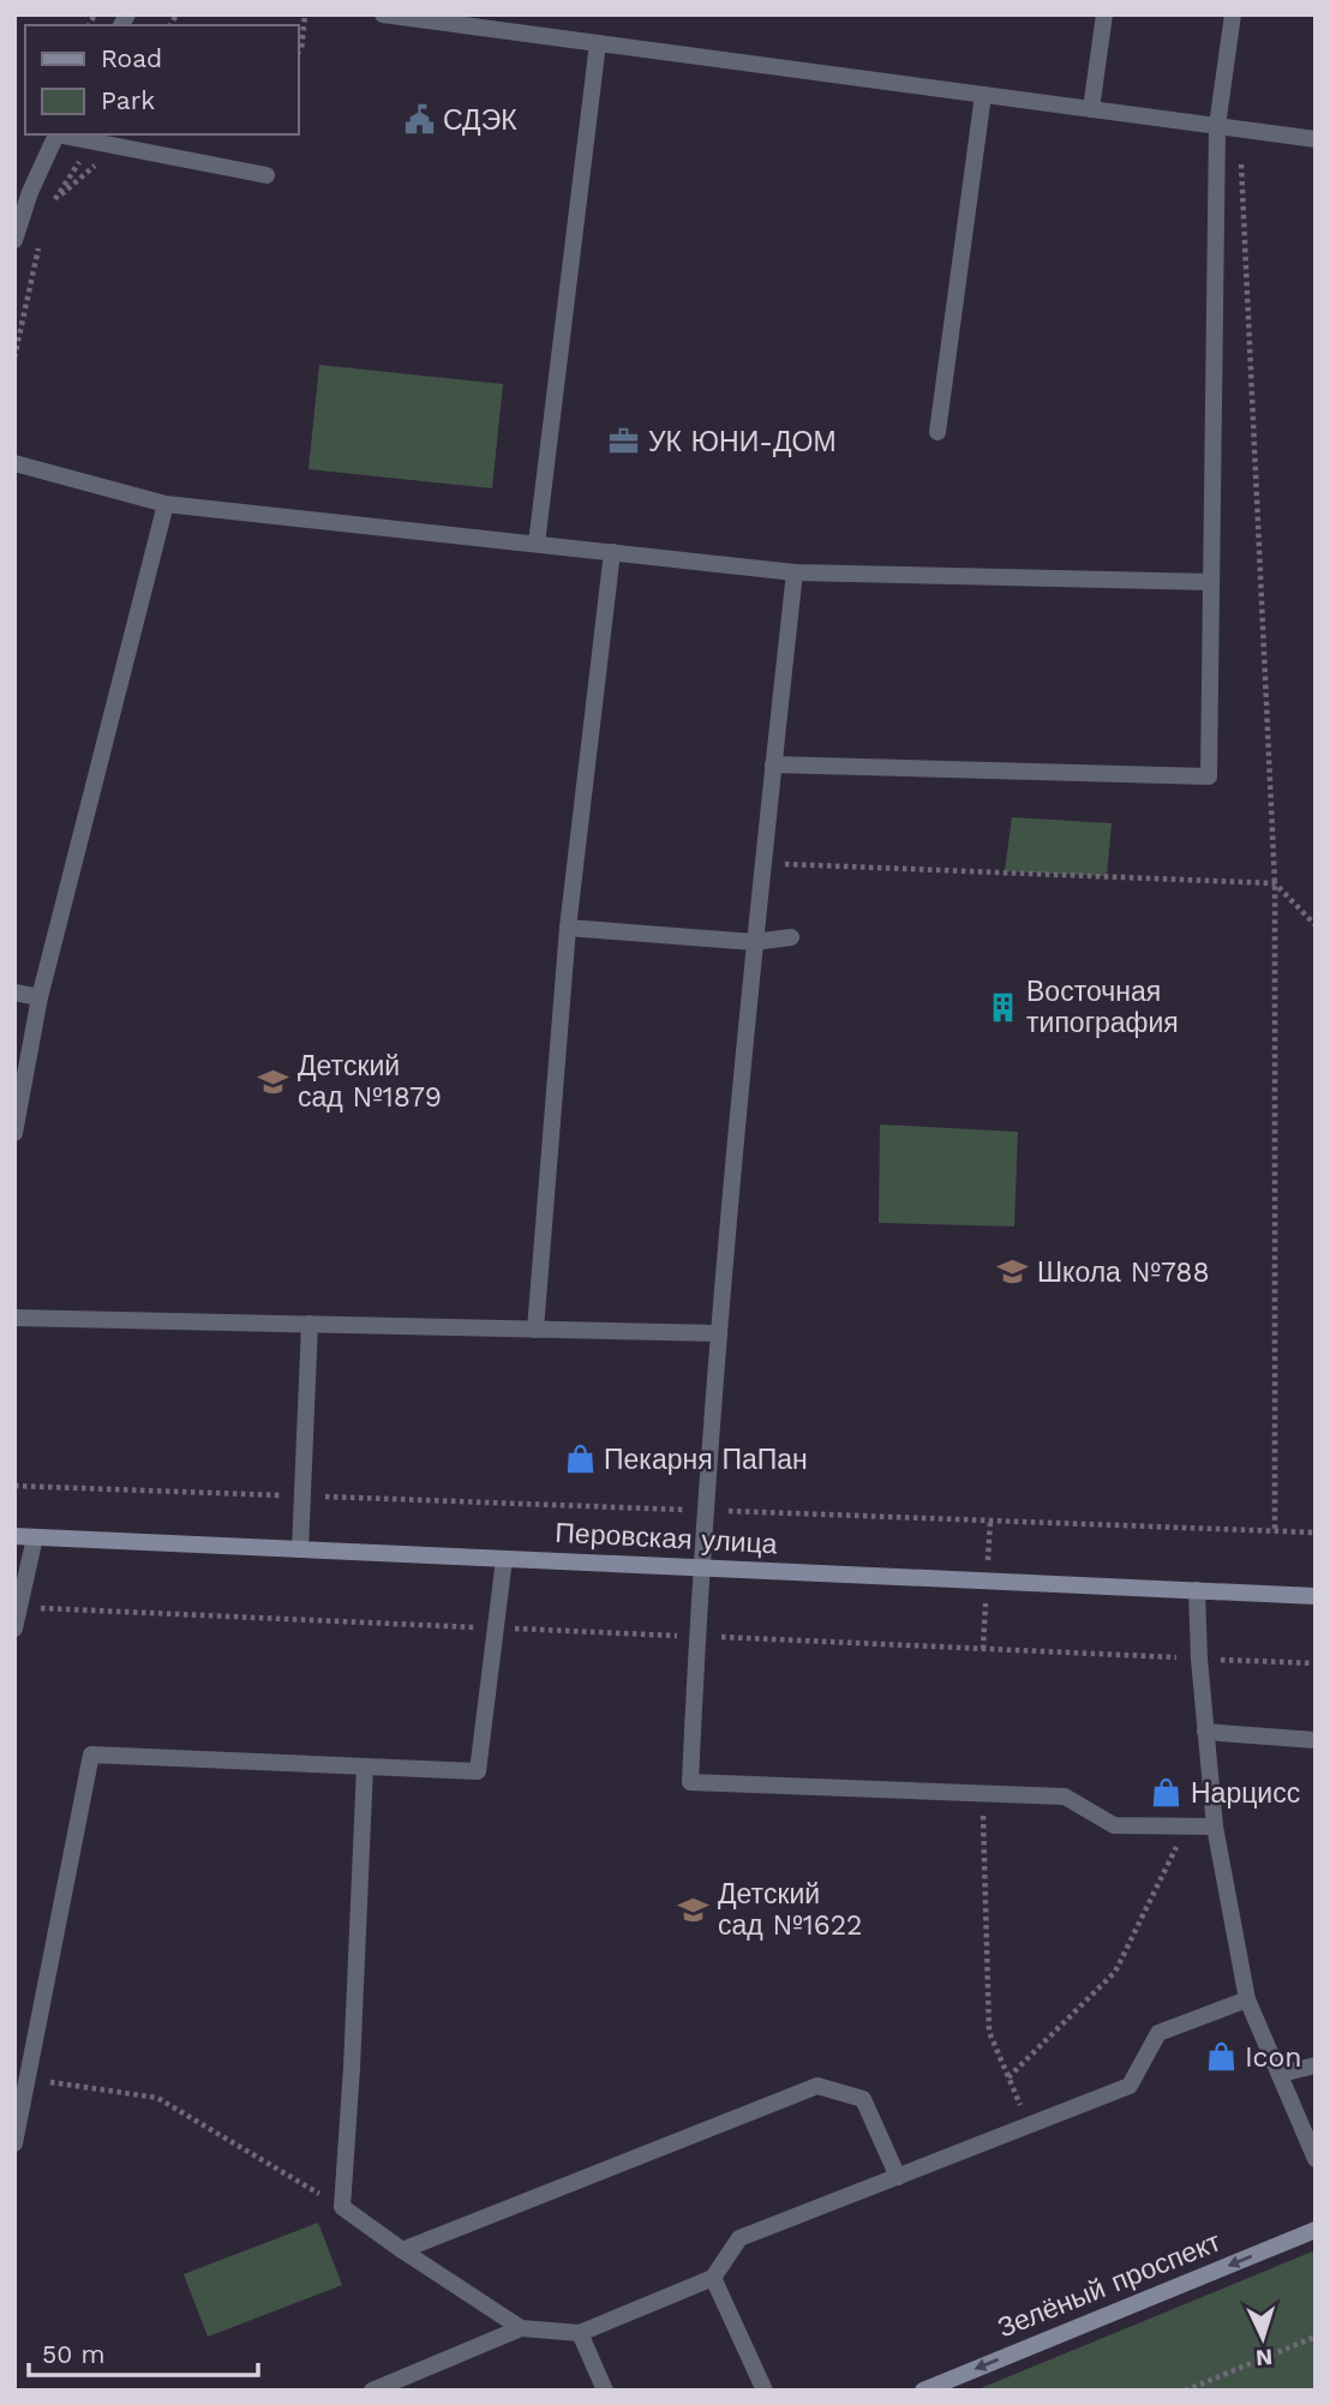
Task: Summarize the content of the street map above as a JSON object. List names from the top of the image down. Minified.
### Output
{"streets":{"main road":["Перовская улица","Зелёный проспект"]},"one_way":["Зелёный проспект"],"places":{"public building":["СДЭК"],"office":["УК ЮНИ-ДОМ"],"building":["Восточная типография"],"school or university":["Детский сад №1879","Школа №788","Детский сад №1622"],"shop":["Пекарня ПаПан","Нарцисс","Icon"]},"legend":["Road","Park"],"scale_bar":"50 m","north":"bottom"}
